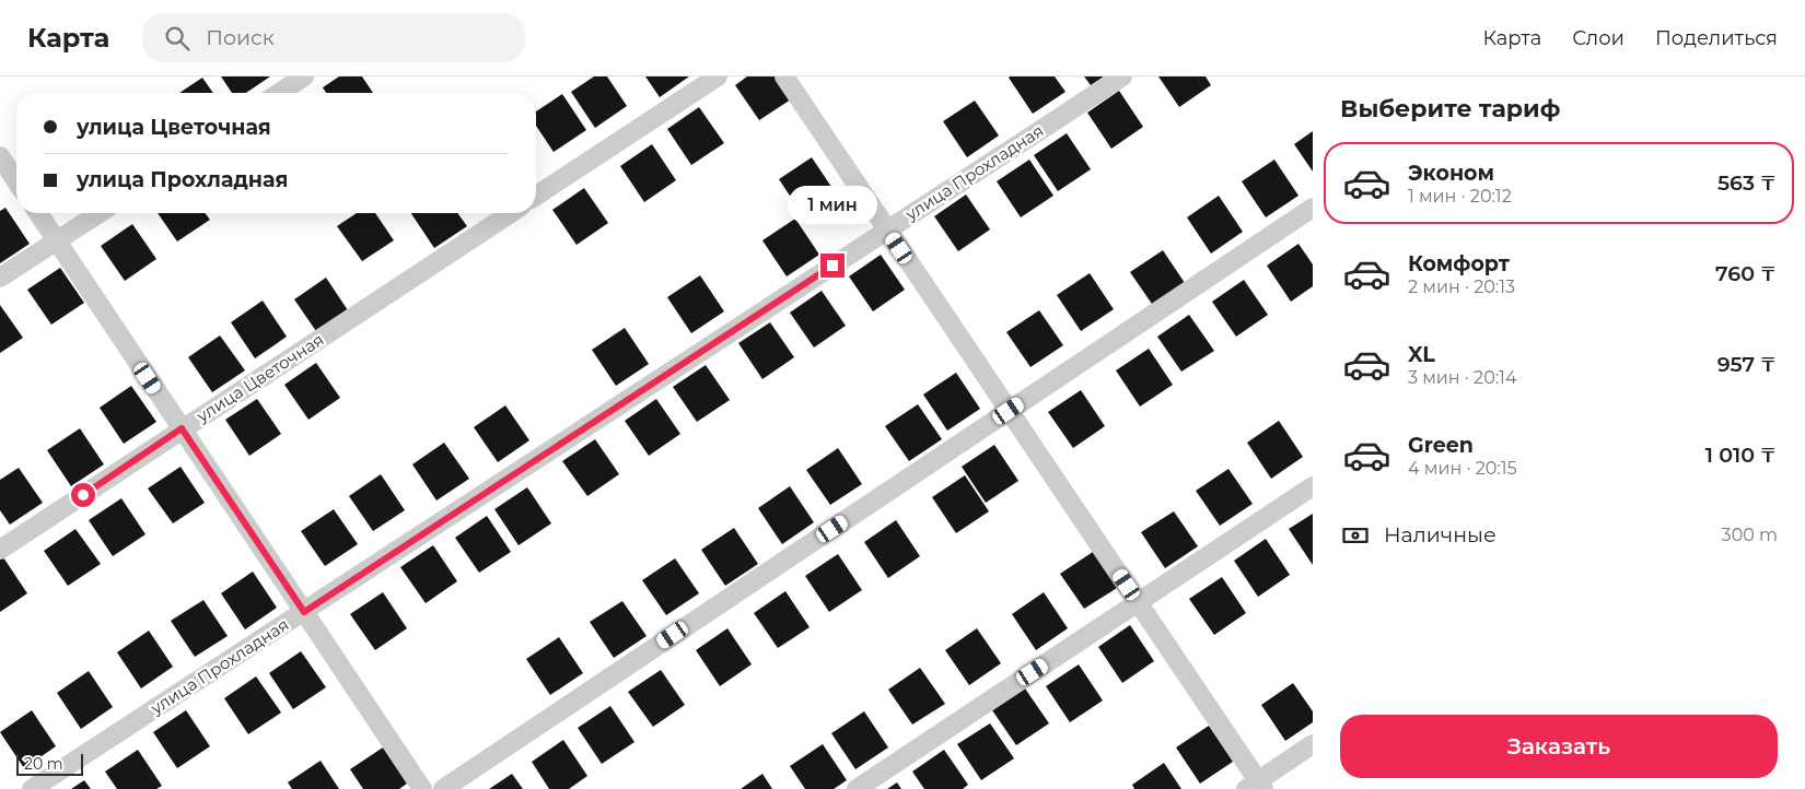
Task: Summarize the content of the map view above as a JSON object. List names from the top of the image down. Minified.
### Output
{"streets":{"street":["улица Прохладная","улица Цветочная"]},"scale_bar":"20 m","page":{"header":"Карта","search":"Поиск","nav":["Карта","Слои","Поделиться"],"heading":"Выберите тариф","banner":["улица Цветочная","улица Прохладная"],"list":[{"name":"Эконом","note":"1 мин · 20:12","value":"563 ₸"},{"name":"Комфорт","note":"2 мин · 20:13","value":"760 ₸"},{"name":"XL","note":"3 мин · 20:14","value":"957 ₸"},{"name":"Green","note":"4 мин · 20:15","value":"1 010 ₸"}],"bubble":"1 мин","pay":["Наличные","300 m"],"buttons":"Заказать","scale":"20 m"}}
